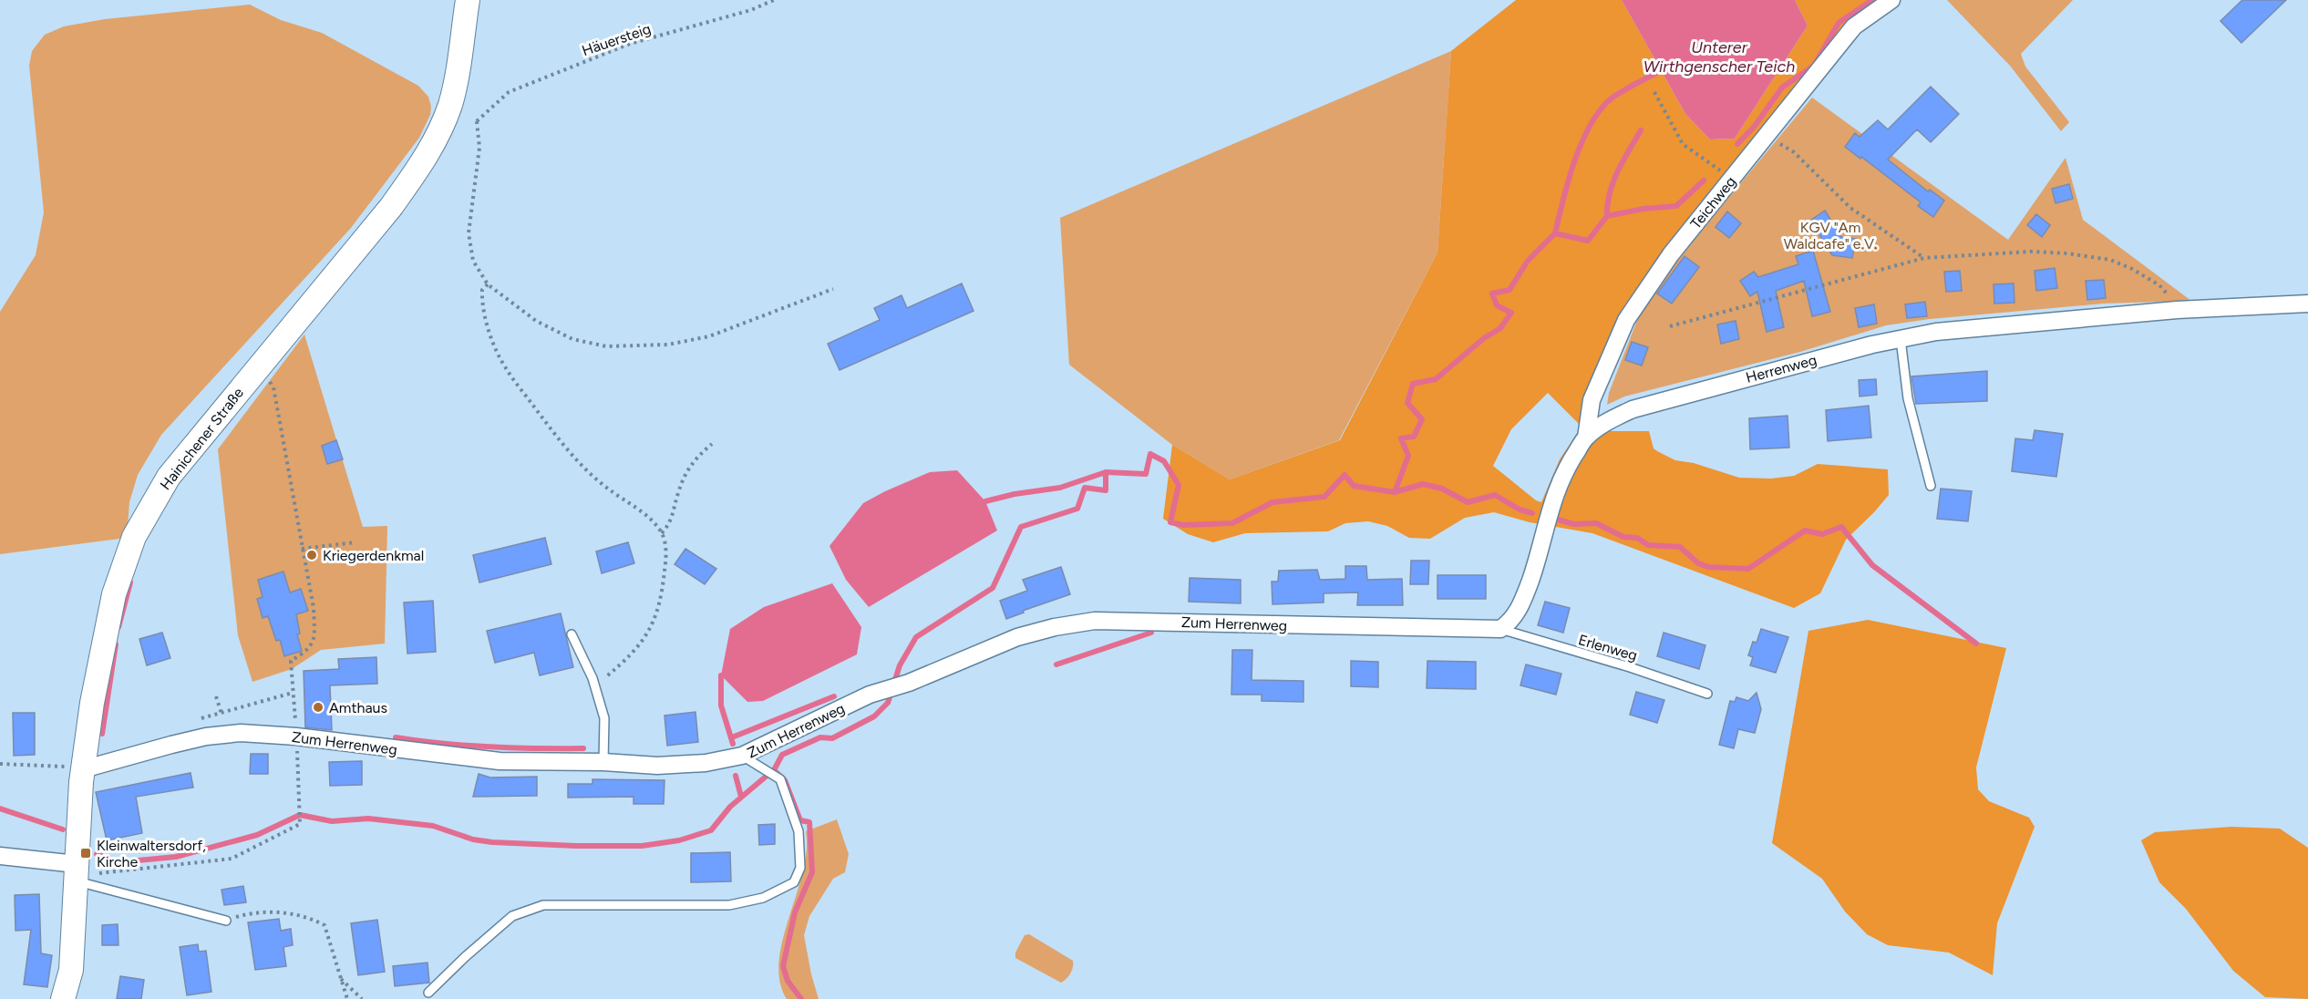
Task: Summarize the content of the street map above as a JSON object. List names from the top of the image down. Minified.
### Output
{"streets":{"main road":["Hainichener Straße"],"street":["Teichweg","Herrenweg","Zum Herrenweg"],"lane":["Erlenweg"],"path":["Häuersteig"]},"crossings":[["Teichweg","Herrenweg"],["Herrenweg","Zum Herrenweg"],["Herrenweg","Erlenweg"],["Hainichener Straße","Zum Herrenweg"],["Zum Herrenweg","Erlenweg"]],"water":["Unterer Wirthgenscher Teich"],"parks":["KGV \"Am Waldcafe\" e.V."],"places":{"other":["Kriegerdenkmal","Amthaus"],"transit":["Kleinwaltersdorf, Kirche"]}}
